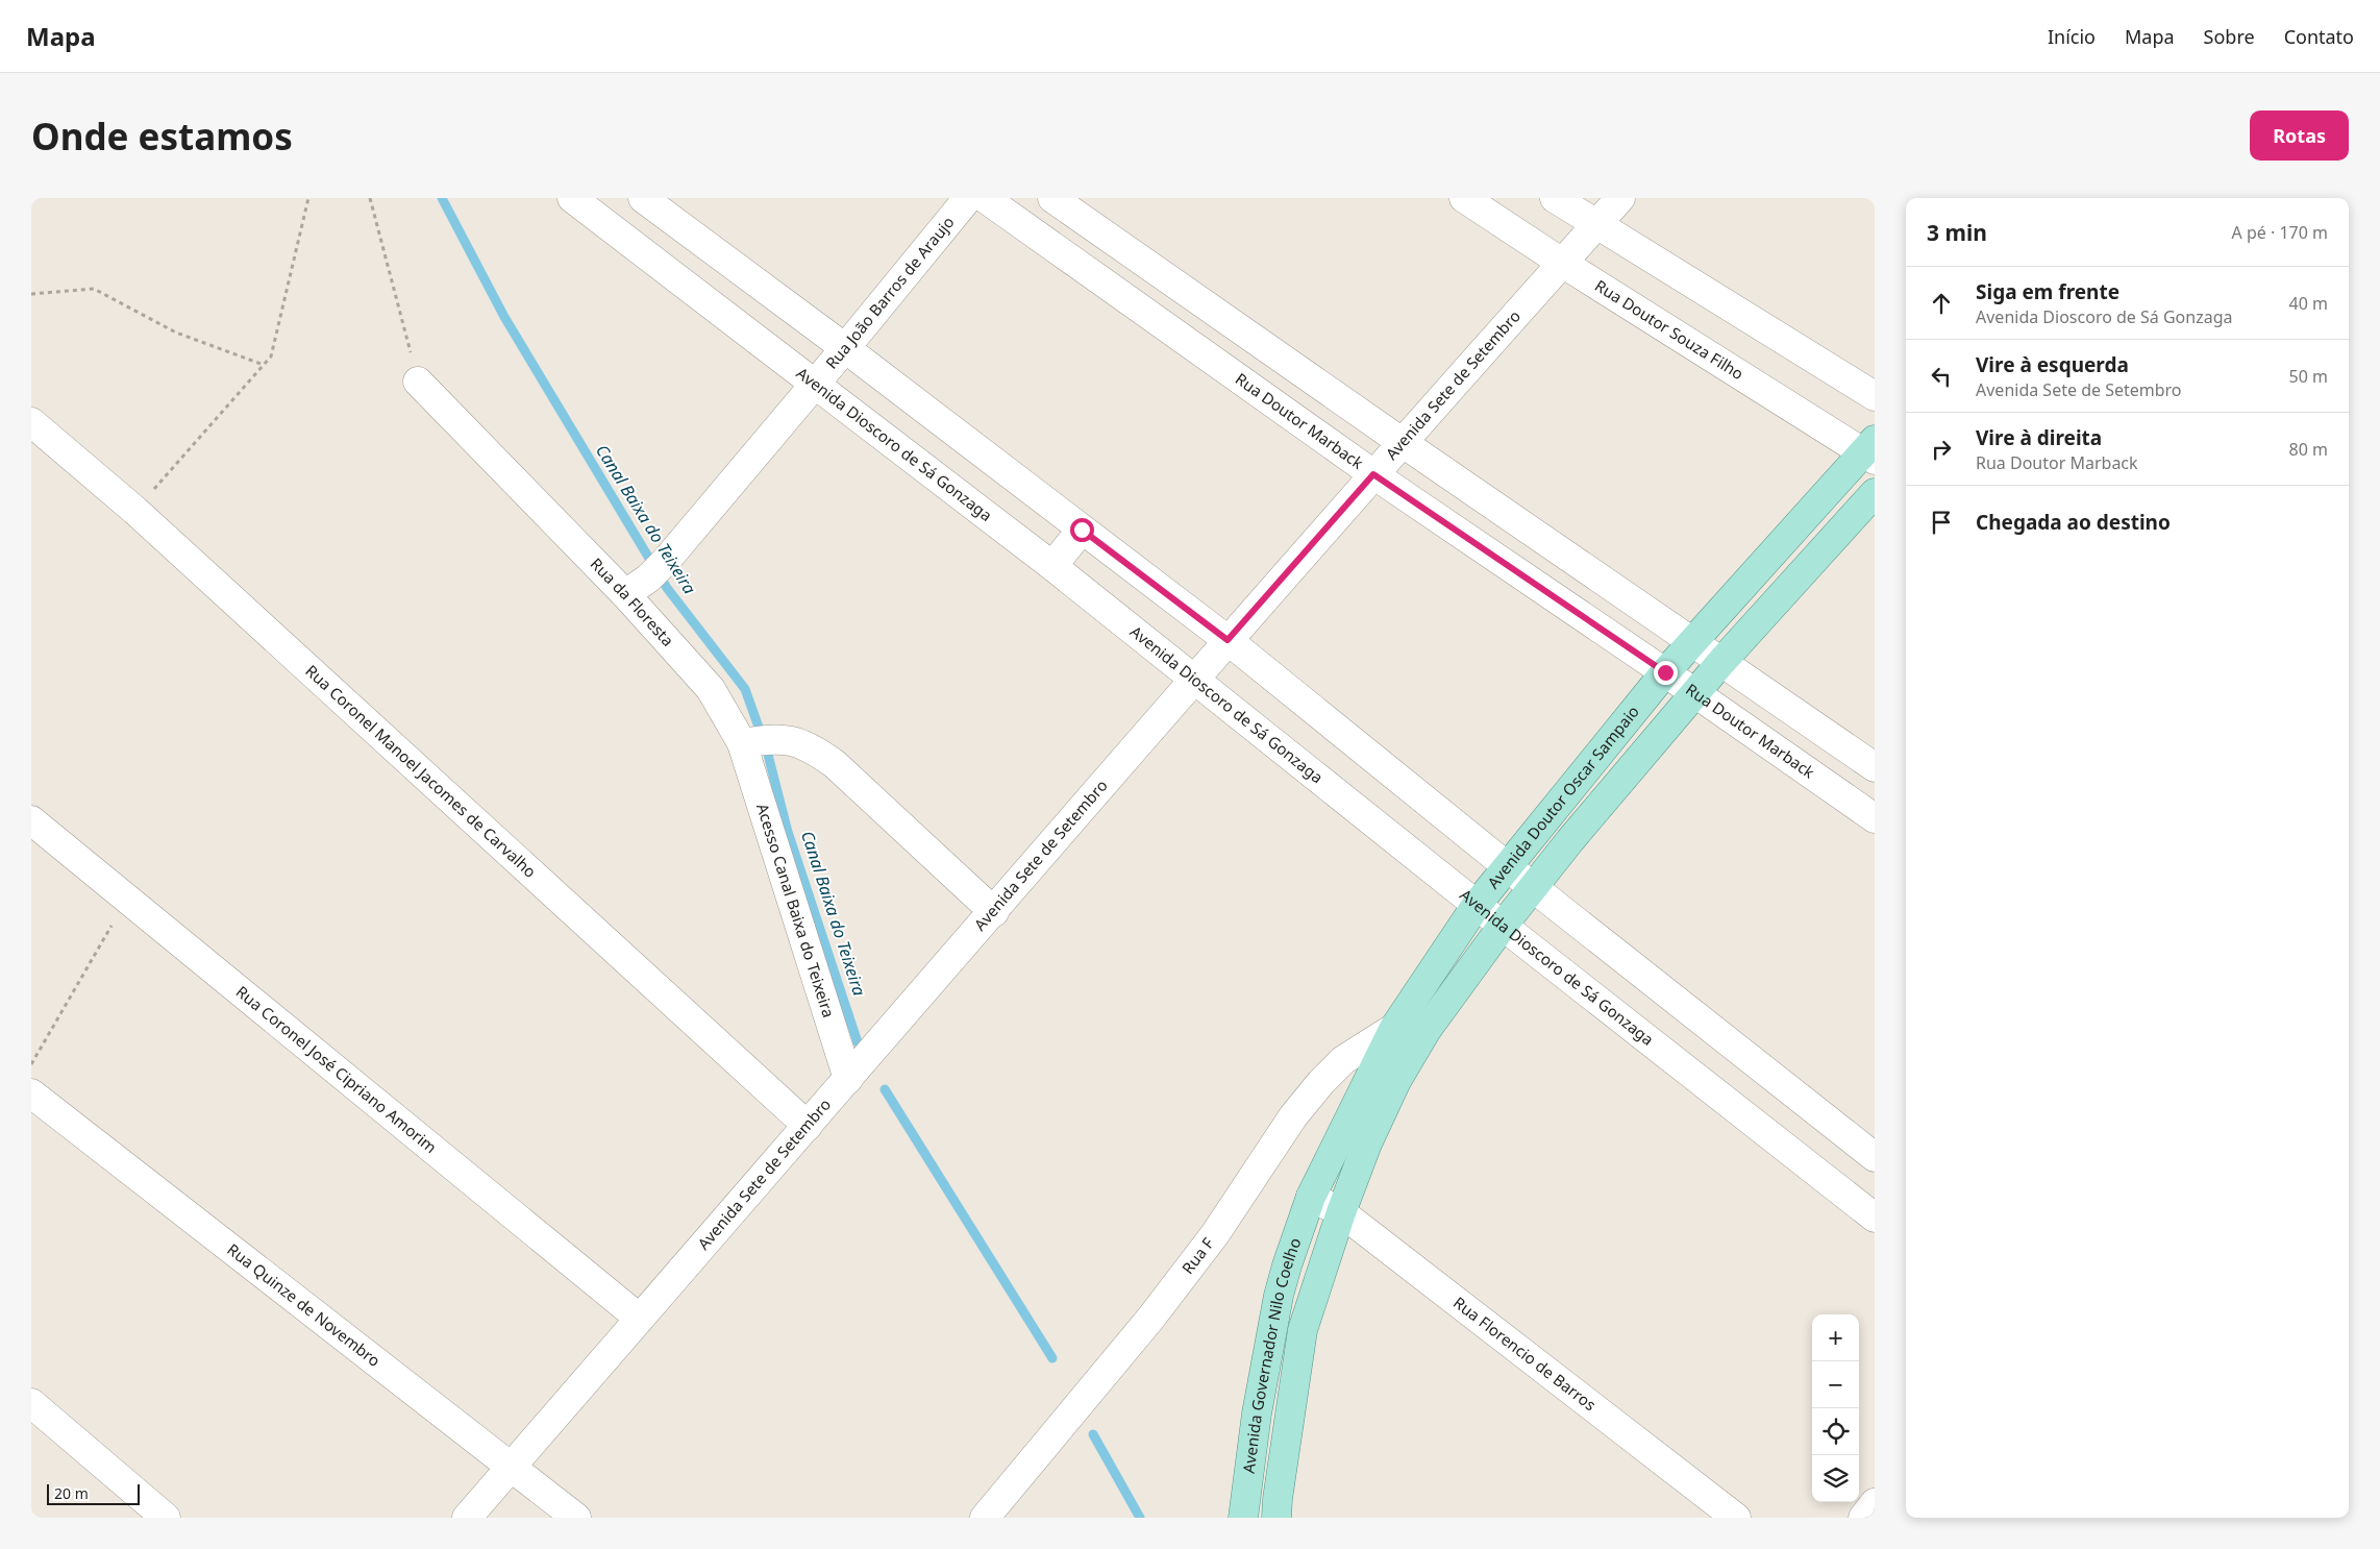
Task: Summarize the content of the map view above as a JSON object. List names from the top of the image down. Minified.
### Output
{"streets":{"main road":["Avenida Doutor Oscar Sampaio","Avenida Governador Nilo Coelho"],"street":["Rua João Barros de Araujo","Rua Doutor Souza Filho","Avenida Sete de Setembro","Rua Doutor Marback","Avenida Dioscoro de Sá Gonzaga","Rua da Floresta","Rua Coronel Manoel Jacomes de Carvalho","Acesso Canal Baixa do Teixeira","Rua Coronel José Cipriano Amorim","Rua F","Rua Quinze de Novembro","Rua Florencio de Barros"]},"crossings":[["Rua João Barros de Araujo","Avenida Dioscoro de Sá Gonzaga"],["Rua João Barros de Araujo","Rua da Floresta"],["Rua Doutor Souza Filho","Avenida Sete de Setembro"],["Rua Doutor Souza Filho","Avenida Doutor Oscar Sampaio"],["Avenida Sete de Setembro","Rua Doutor Marback"],["Avenida Sete de Setembro","Avenida Dioscoro de Sá Gonzaga"],["Avenida Sete de Setembro","Rua Coronel Manoel Jacomes de Carvalho"],["Avenida Sete de Setembro","Acesso Canal Baixa do Teixeira"],["Avenida Sete de Setembro","Rua Coronel José Cipriano Amorim"],["Avenida Sete de Setembro","Rua Quinze de Novembro"],["Rua Doutor Marback","Avenida Doutor Oscar Sampaio"],["Avenida Dioscoro de Sá Gonzaga","Avenida Doutor Oscar Sampaio"],["Rua da Floresta","Acesso Canal Baixa do Teixeira"],["Avenida Doutor Oscar Sampaio","Rua F"],["Avenida Doutor Oscar Sampaio","Rua Florencio de Barros"],["Avenida Doutor Oscar Sampaio","Avenida Governador Nilo Coelho"],["Rua Florencio de Barros","Avenida Governador Nilo Coelho"]],"water":["Canal Baixa do Teixeira"],"scale_bar":"20 m","page":{"header":"Mapa","nav":["Início","Mapa","Sobre","Contato"],"buttons":"Rotas","title":"Onde estamos","heading":["3 min","A pé · 170 m"],"list":[["Siga em frente","Avenida Dioscoro de Sá Gonzaga","40 m"],["Vire à esquerda","Avenida Sete de Setembro","50 m"],["Vire à direita","Rua Doutor Marback","80 m"],"Chegada ao destino"],"map_buttons":["+","−"],"scale":"20 m"}}
